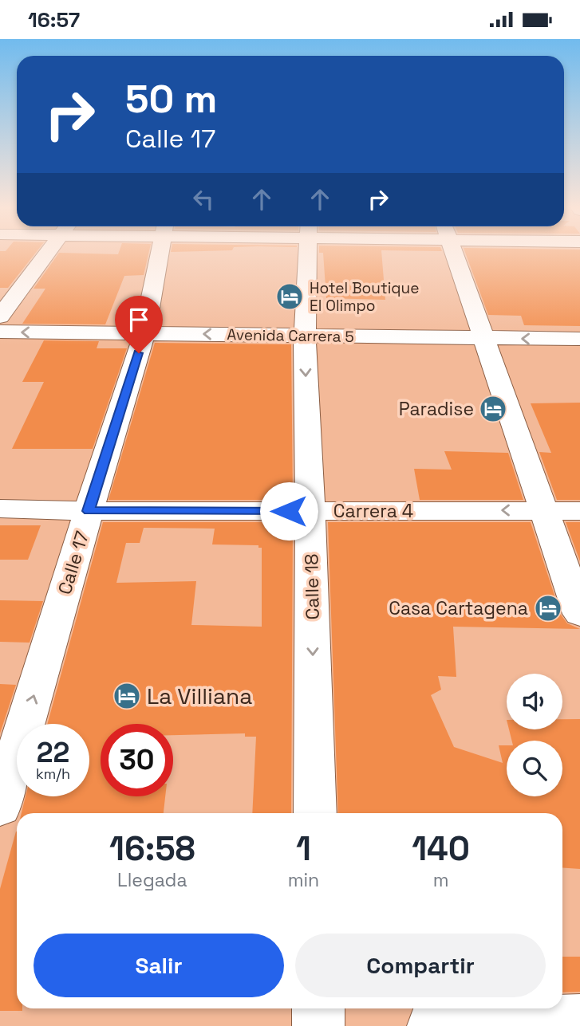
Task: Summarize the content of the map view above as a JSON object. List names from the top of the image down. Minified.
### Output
{"streets":{"street":["Avenida Carrera 5","Carrera 4","Calle 17","Calle 18"]},"crossings":[["Avenida Carrera 5","Calle 17"],["Avenida Carrera 5","Calle 18"],["Carrera 4","Calle 17"],["Carrera 4","Calle 18"]],"one_way":["Avenida Carrera 5","Carrera 4","Calle 17"],"places":{"hotel":["Hotel Boutique El Olimpo","Paradise","Casa Cartagena","La Villiana"]},"page":{"status":"16:57","turn":["50 m","Calle 17"],"speed":"22 km/h","limit":"30","eta":["16:58","Llegada","1","min","140","m"],"buttons":["Salir","Compartir"]}}
